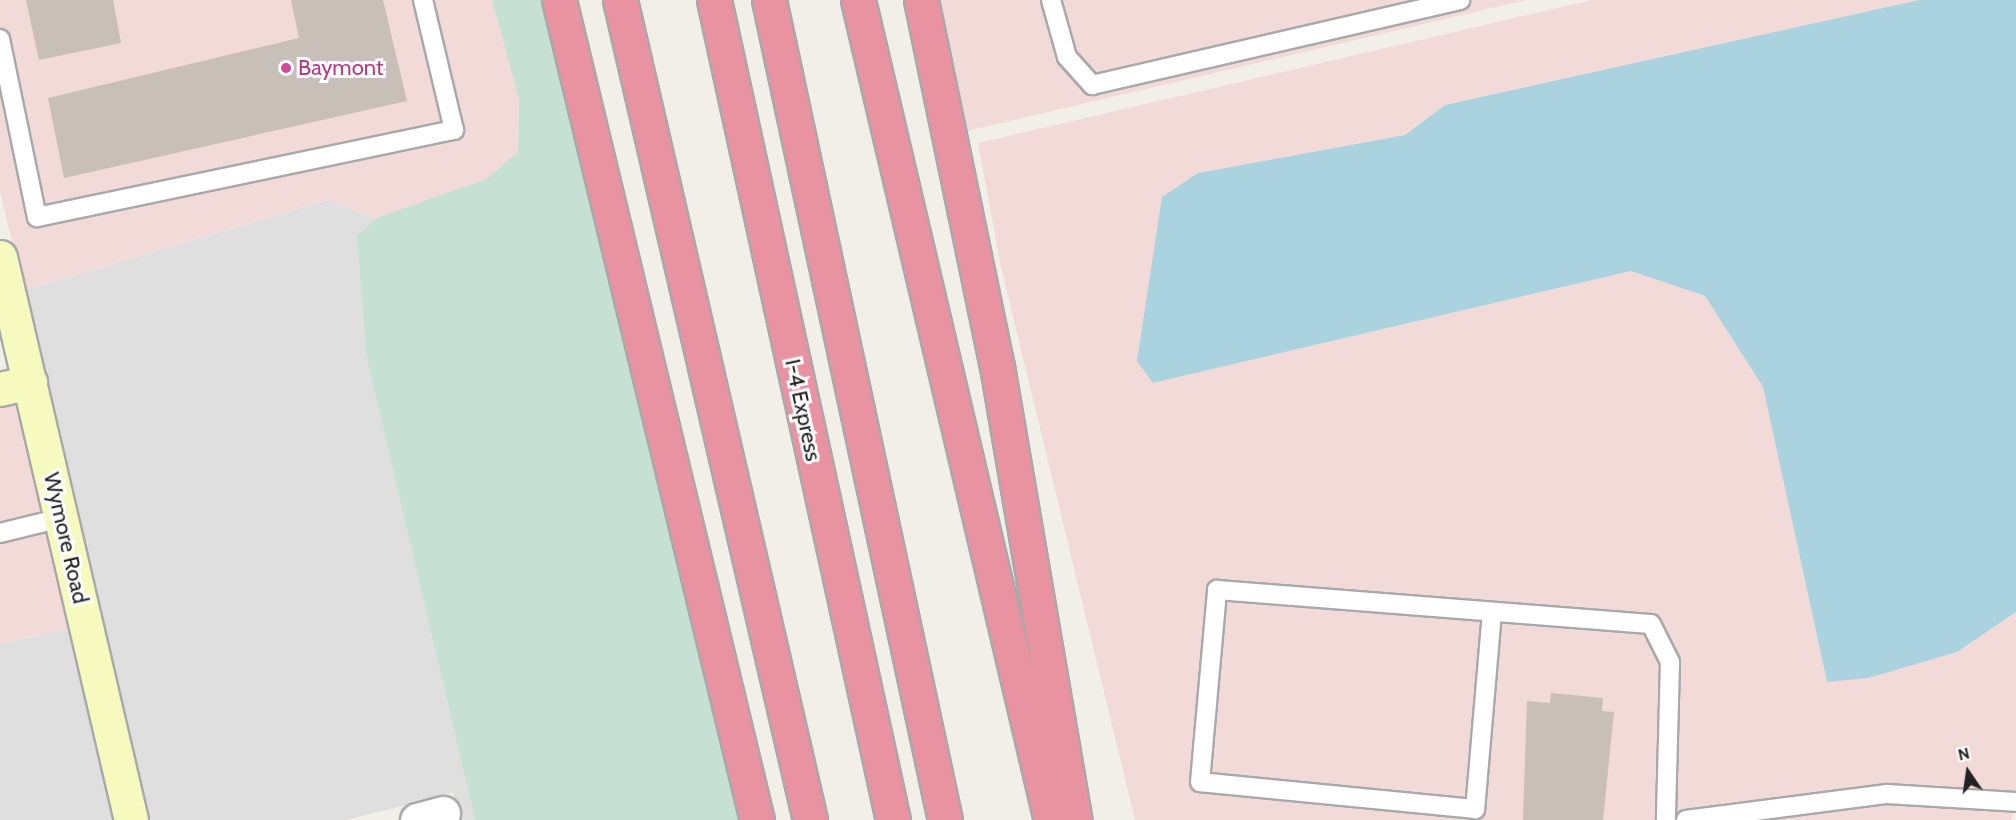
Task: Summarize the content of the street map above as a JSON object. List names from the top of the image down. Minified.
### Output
{"streets":{"highway":["I-4 Express"],"main road":["Wymore Road"]},"places":["Baymont"],"north":"top"}
